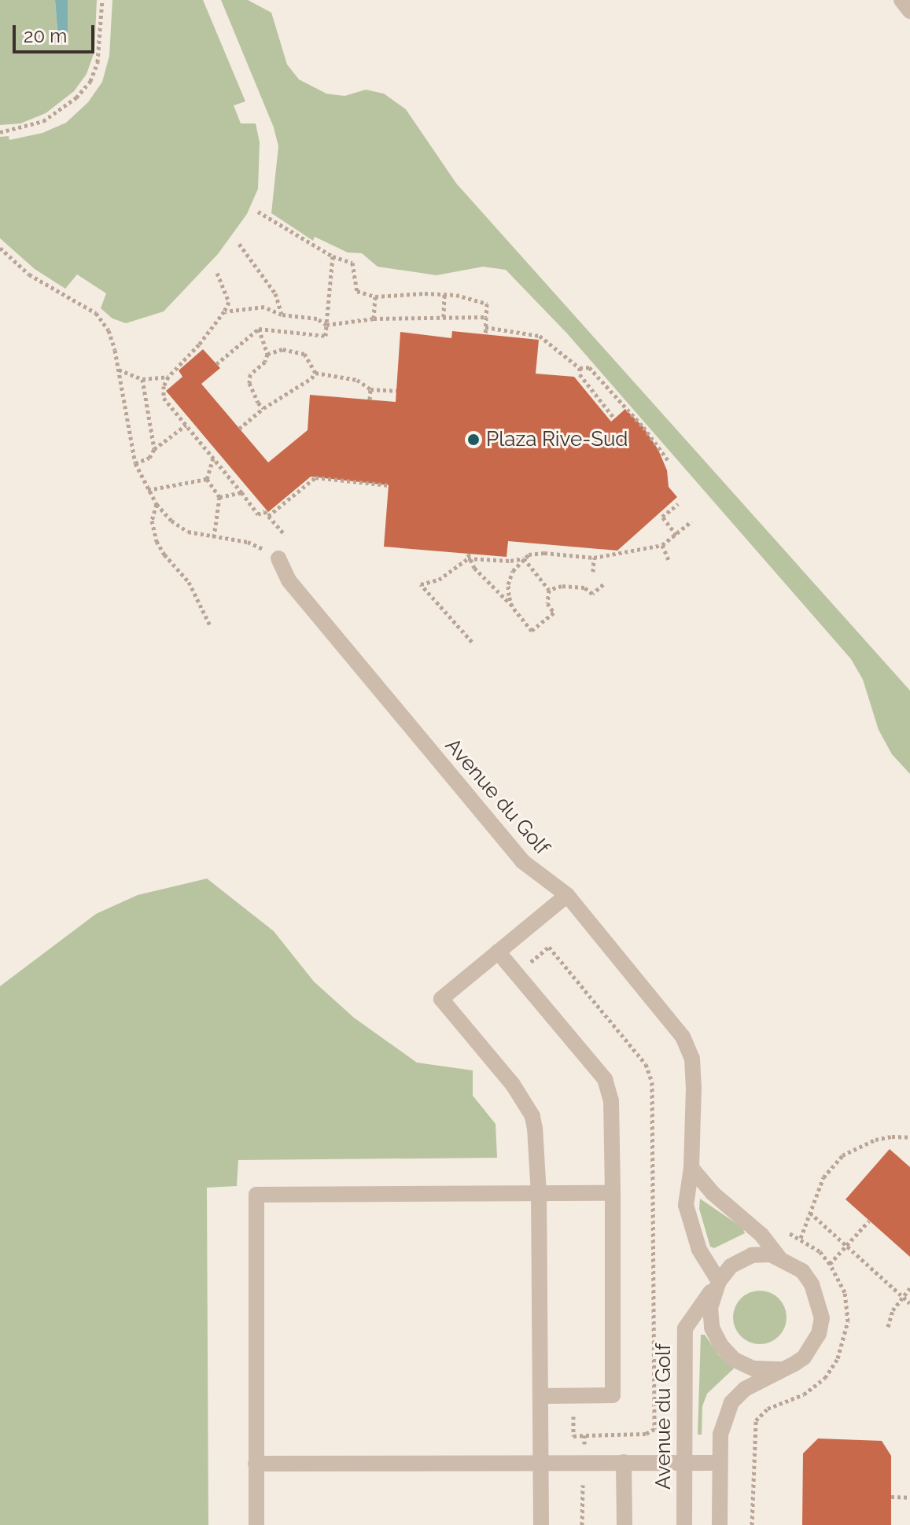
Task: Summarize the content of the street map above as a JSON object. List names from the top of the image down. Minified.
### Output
{"streets":{"street":["Avenue du Golf"]},"places":["Plaza Rive-Sud"],"scale_bar":"20 m"}
